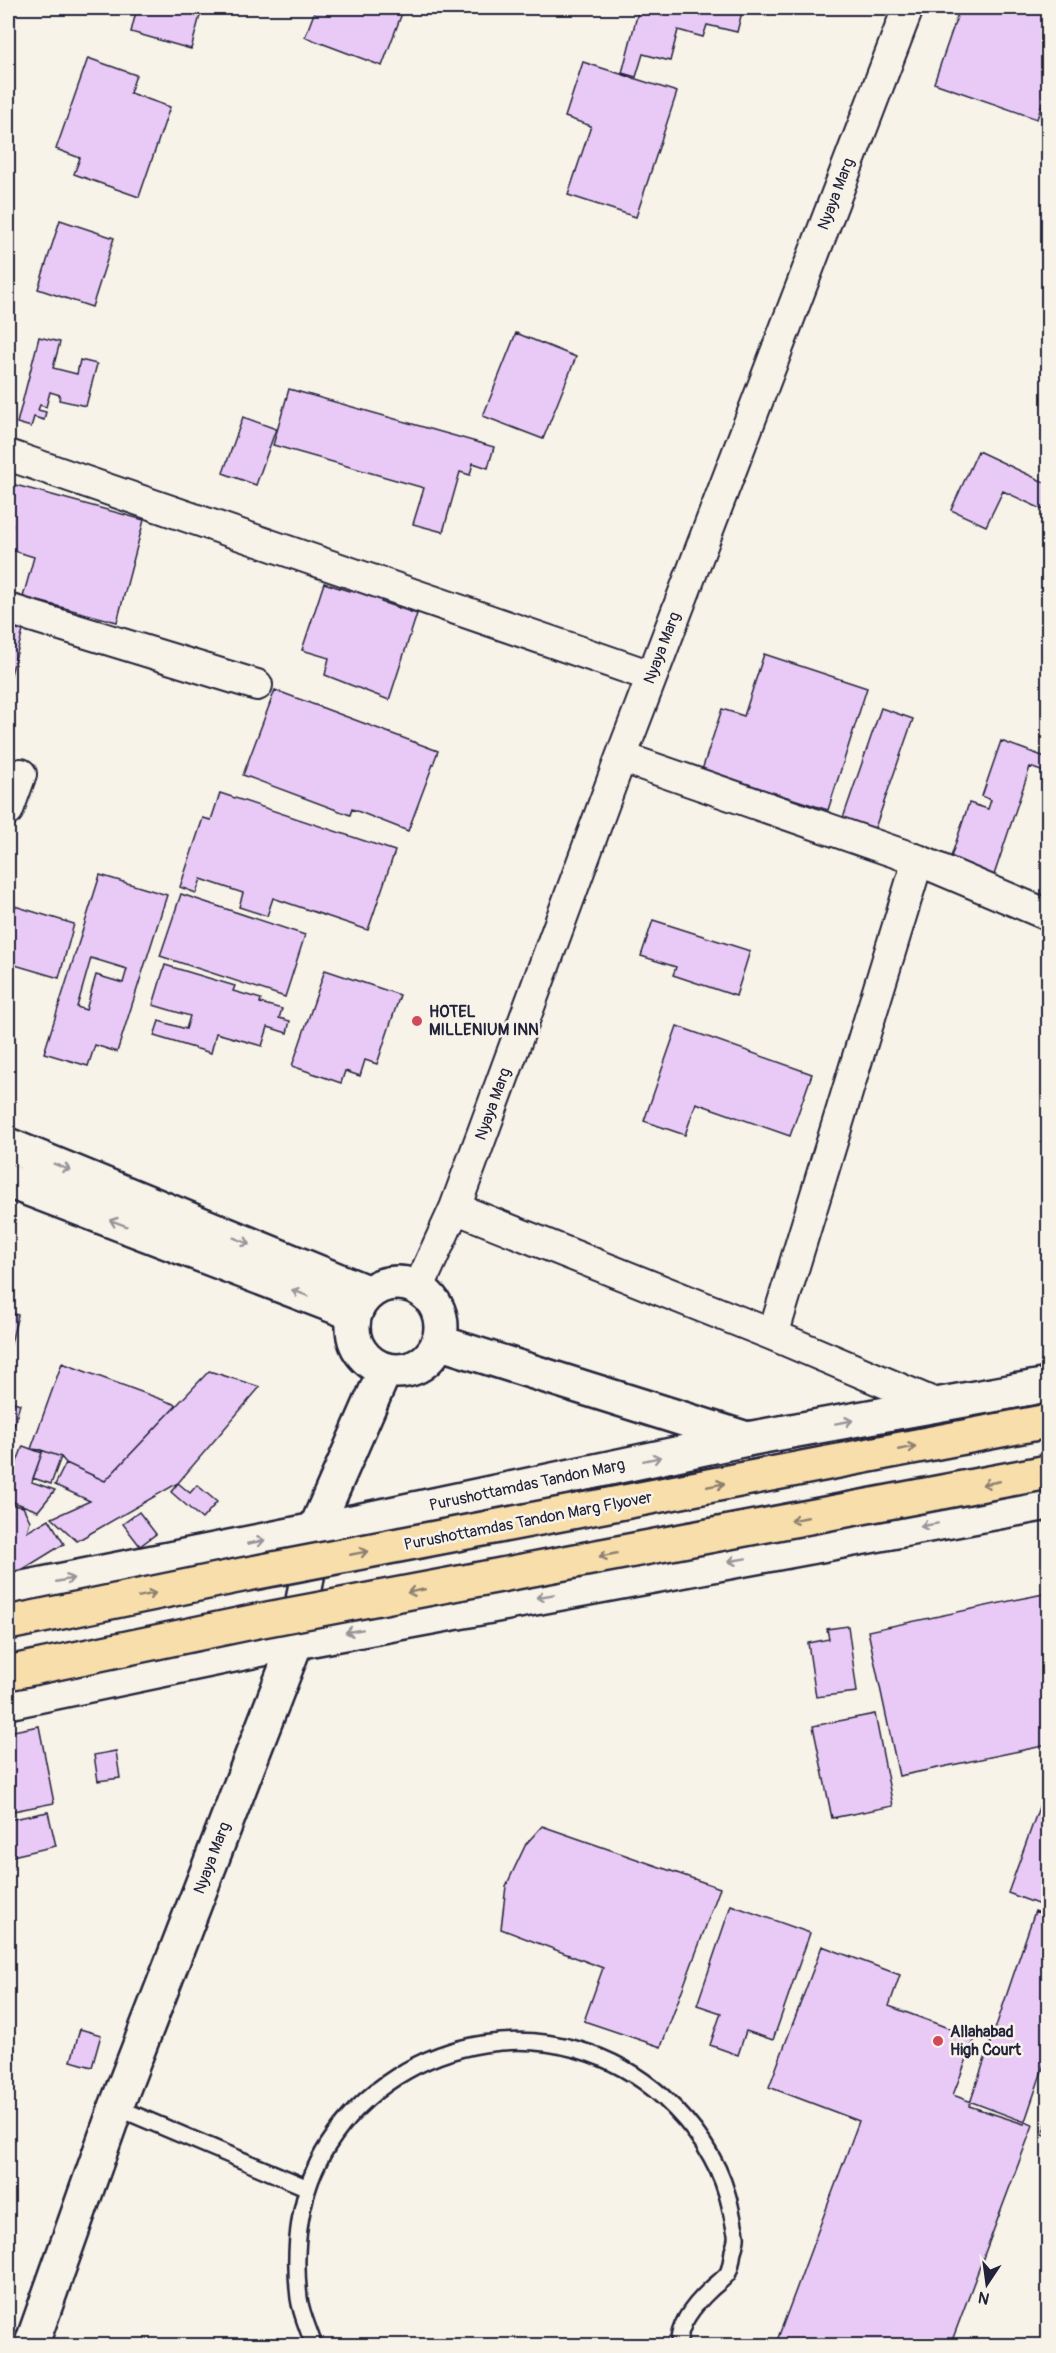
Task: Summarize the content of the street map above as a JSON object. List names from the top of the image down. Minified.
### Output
{"streets":{"main road":["Purushottamdas Tandon Marg Flyover"],"street":["Nyaya Marg","Purushottamdas Tandon Marg"]},"crossings":[["Nyaya Marg","Purushottamdas Tandon Marg"]],"places":["HOTEL MILLENIUM INN","Allahabad High Court"],"north":"bottom"}
